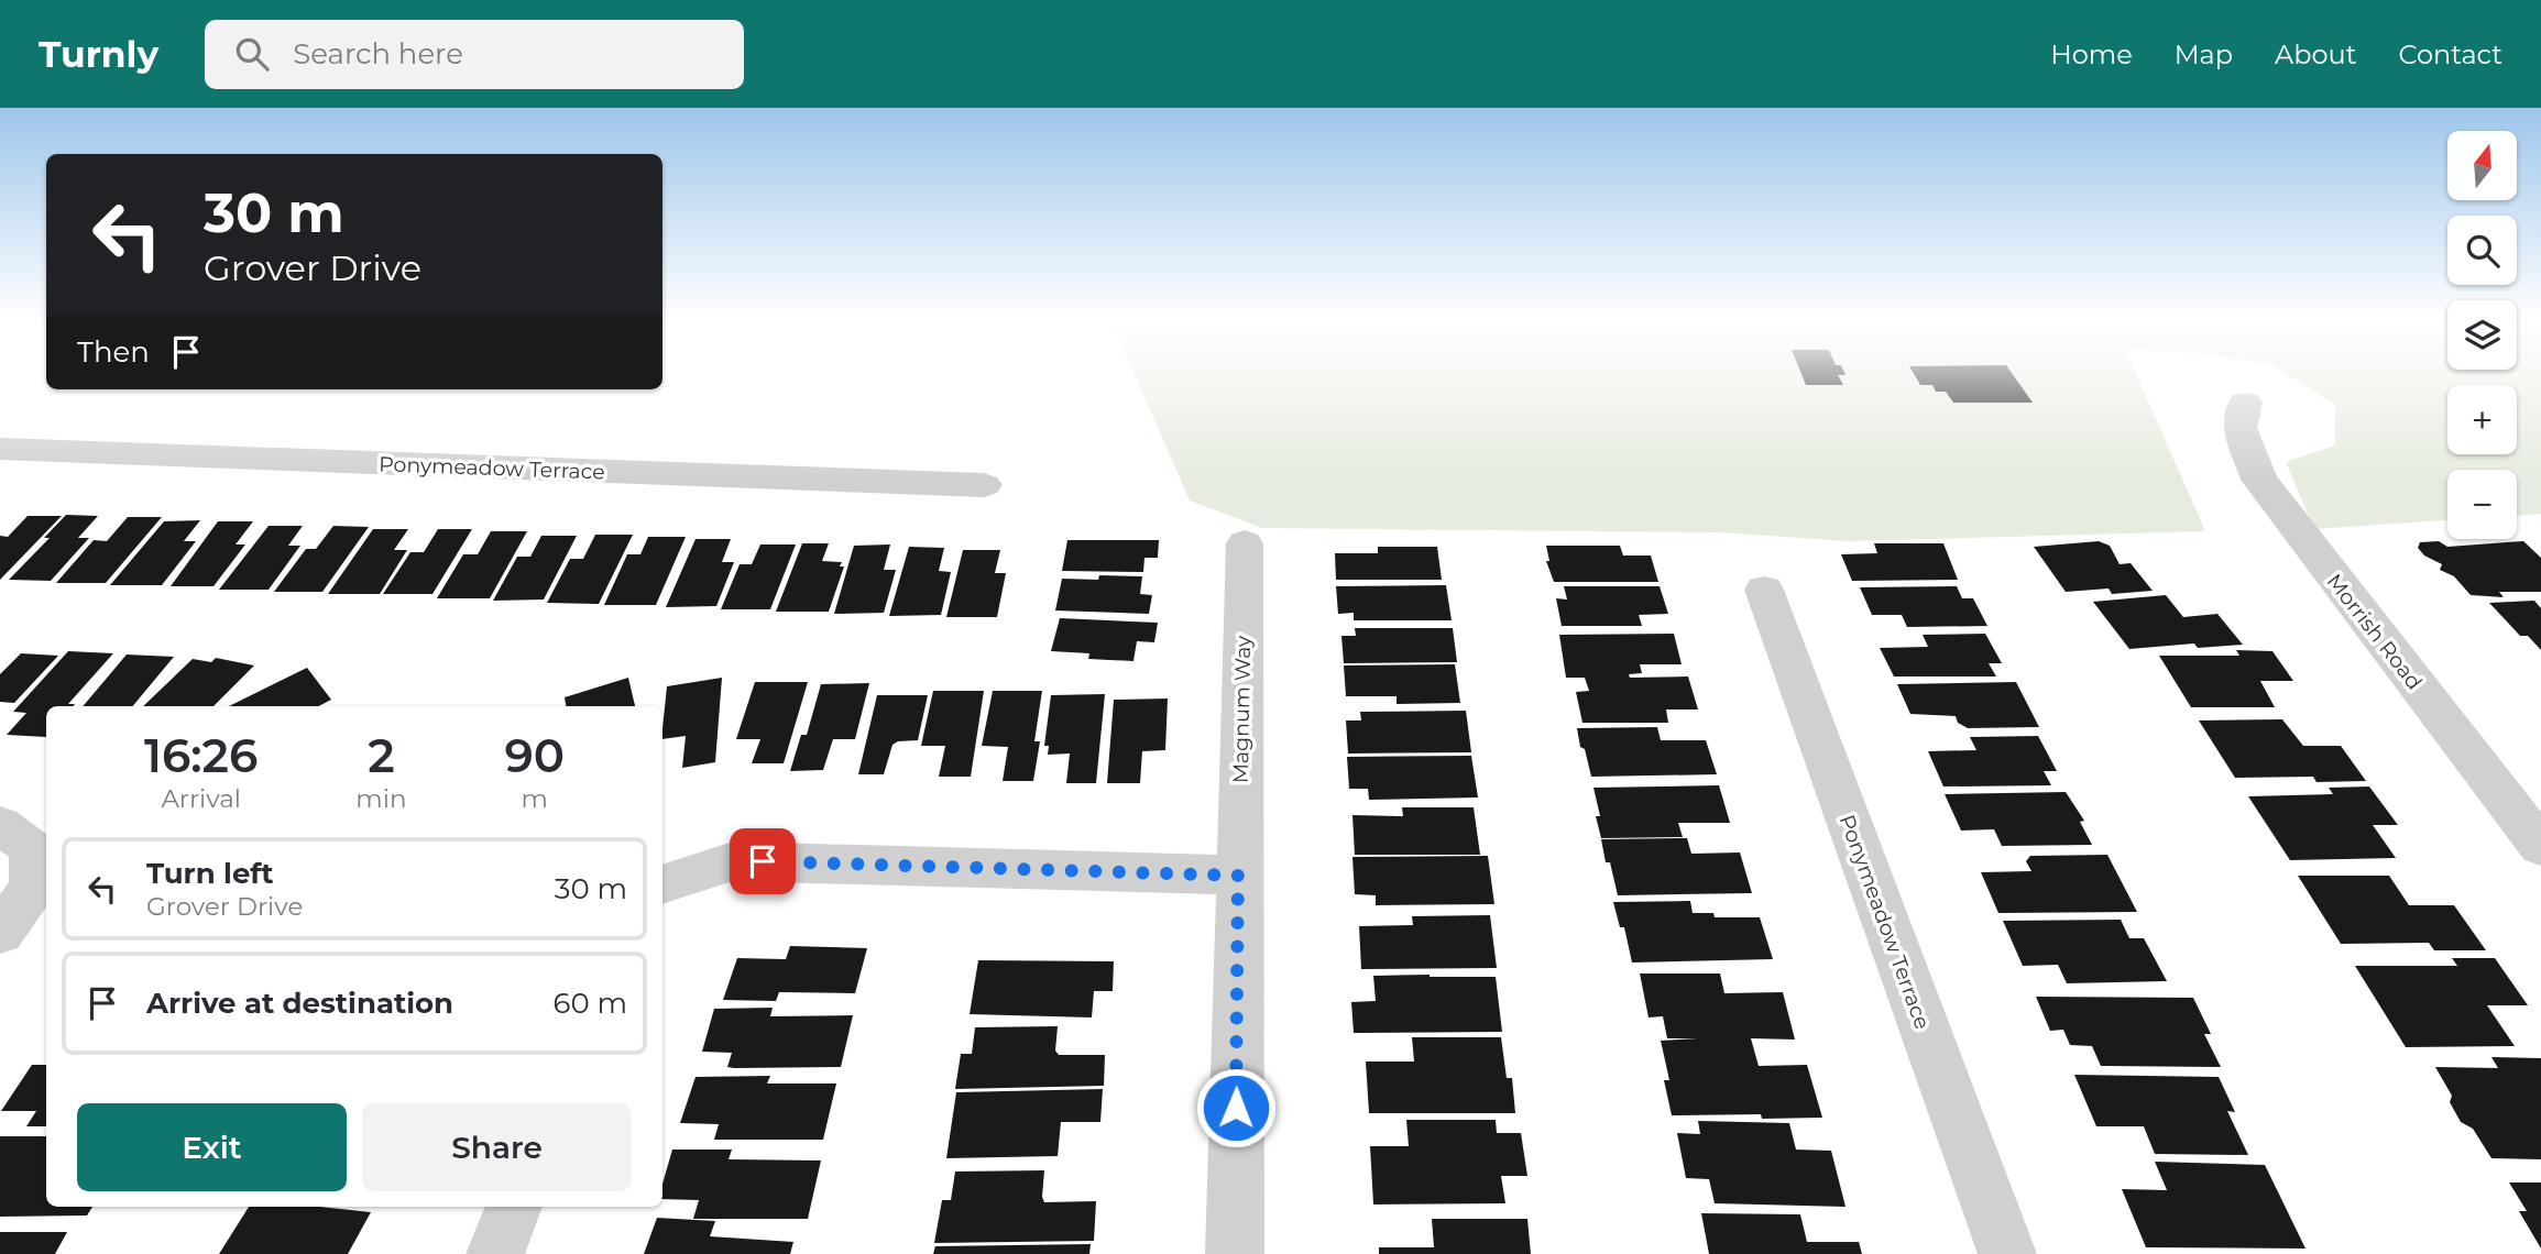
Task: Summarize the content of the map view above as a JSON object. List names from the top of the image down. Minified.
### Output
{"streets":{"street":["Ponymeadow Terrace","Morrish Road","Magnum Way"]},"north":"top","page":{"header":"Turnly","search":"Search here","nav":["Home","Map","About","Contact"],"map_buttons":["+","−"],"turn":["30 m","Grover Drive"],"then":"Then","eta":["16:26","Arrival","2","min","90","m"],"list":[{"name":"Turn left","note":"Grover Drive","value":"30 m"},{"name":"Arrive at destination","value":"60 m"}],"buttons":["Exit","Share"]}}
